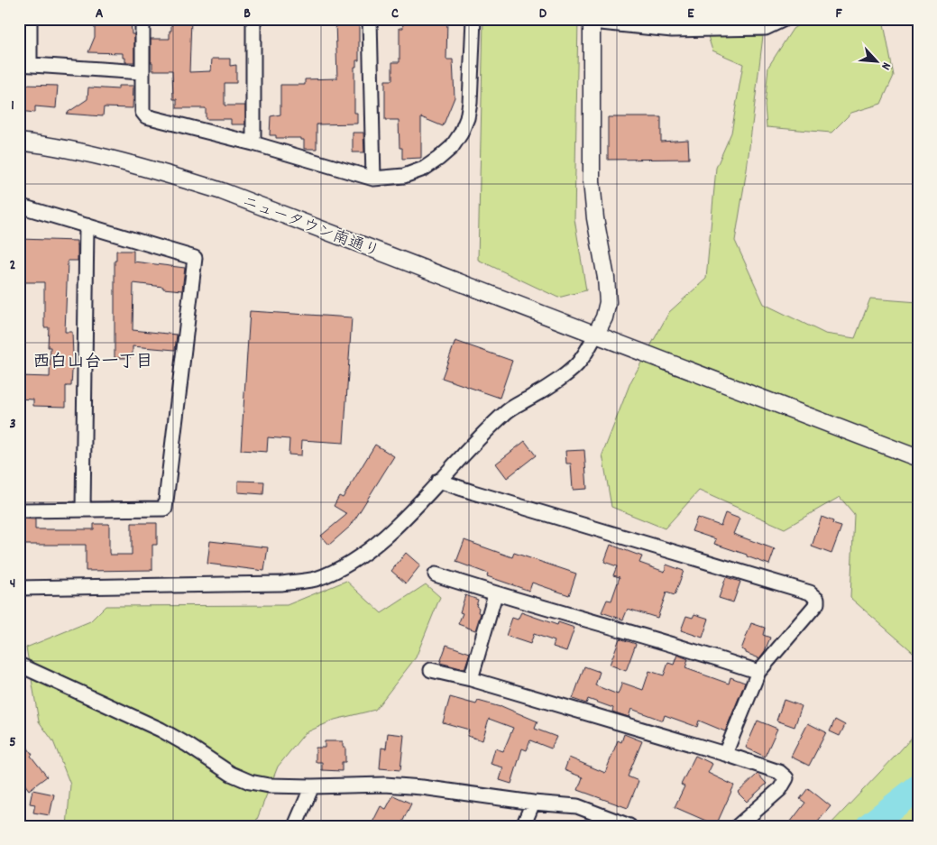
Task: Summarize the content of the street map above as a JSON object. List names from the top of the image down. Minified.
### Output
{"streets":{"street":["ニュータウン南通り"]},"districts":["西白山台一丁目"],"north":"bottom right","grid":{"columns":["A","B","C","D","E","F"],"rows":["1","2","3","4","5"]}}
